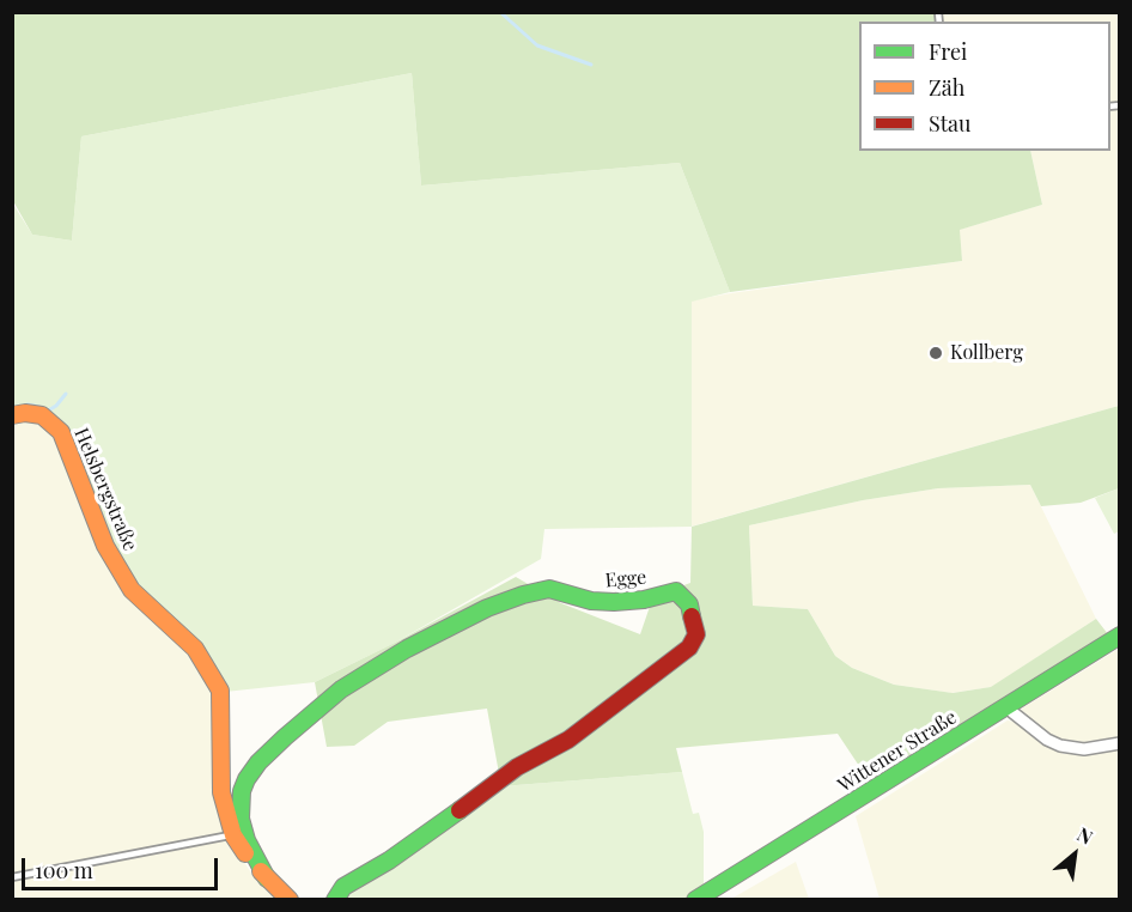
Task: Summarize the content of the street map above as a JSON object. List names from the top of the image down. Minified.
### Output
{"streets":{"street":["Helsbergstraße","Egge","Wittener Straße"]},"crossings":[["Helsbergstraße","Egge"]],"places":["Kollberg"],"legend":["Frei","Zäh","Stau"],"scale_bar":"100 m","north":"top right"}
